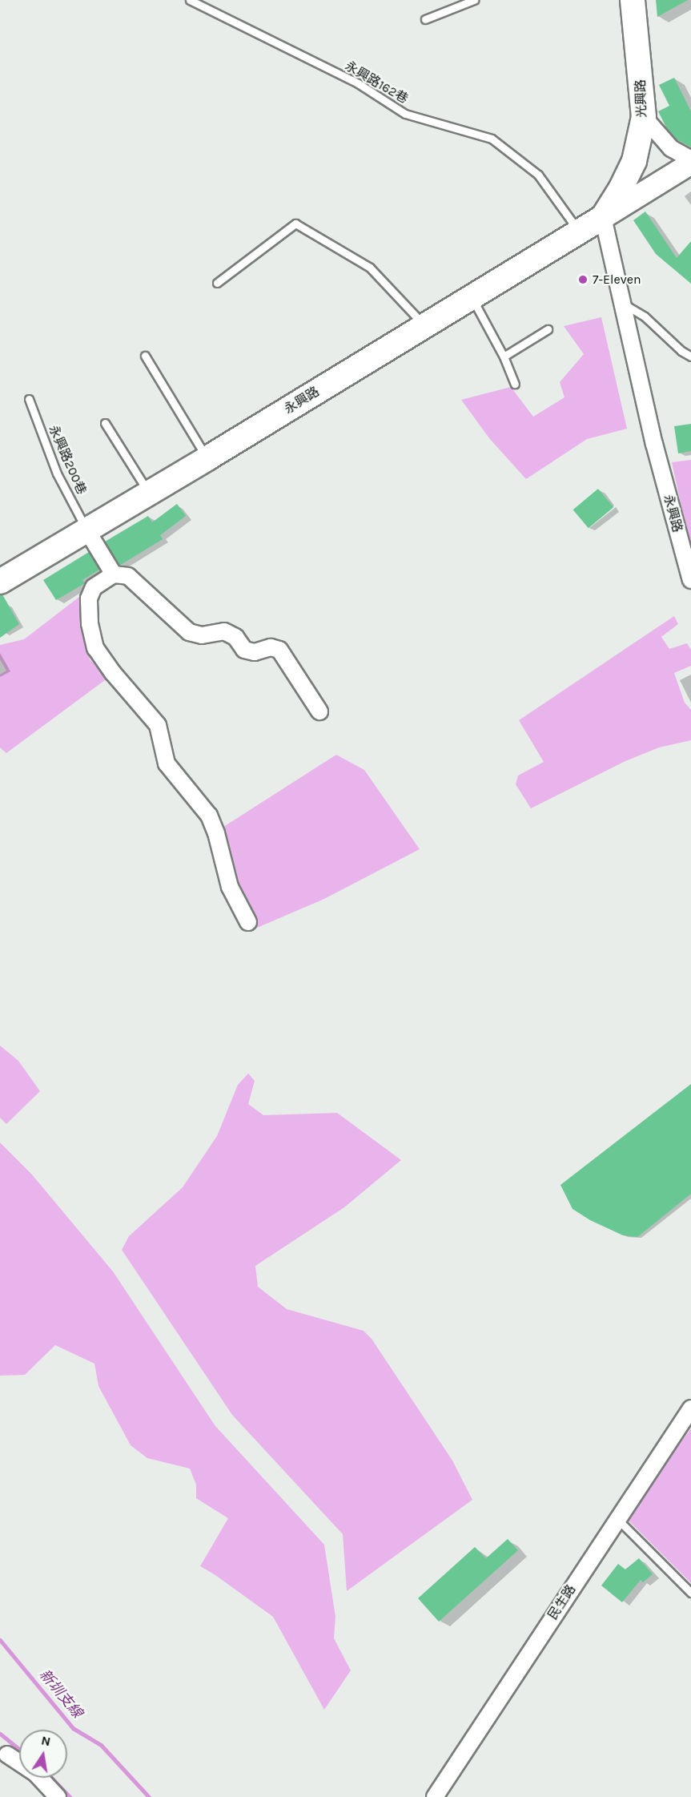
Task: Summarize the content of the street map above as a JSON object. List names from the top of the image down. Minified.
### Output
{"streets":{"main road":["光興路","永興路"],"street":["民生路"],"lane":["永興路162巷","永興路200巷"]},"crossings":[["永興路162巷","永興路"],["光興路","永興路"],["永興路","永興路200巷"]],"water":["新圳支線"],"places":["7-Eleven"],"north":"top"}
